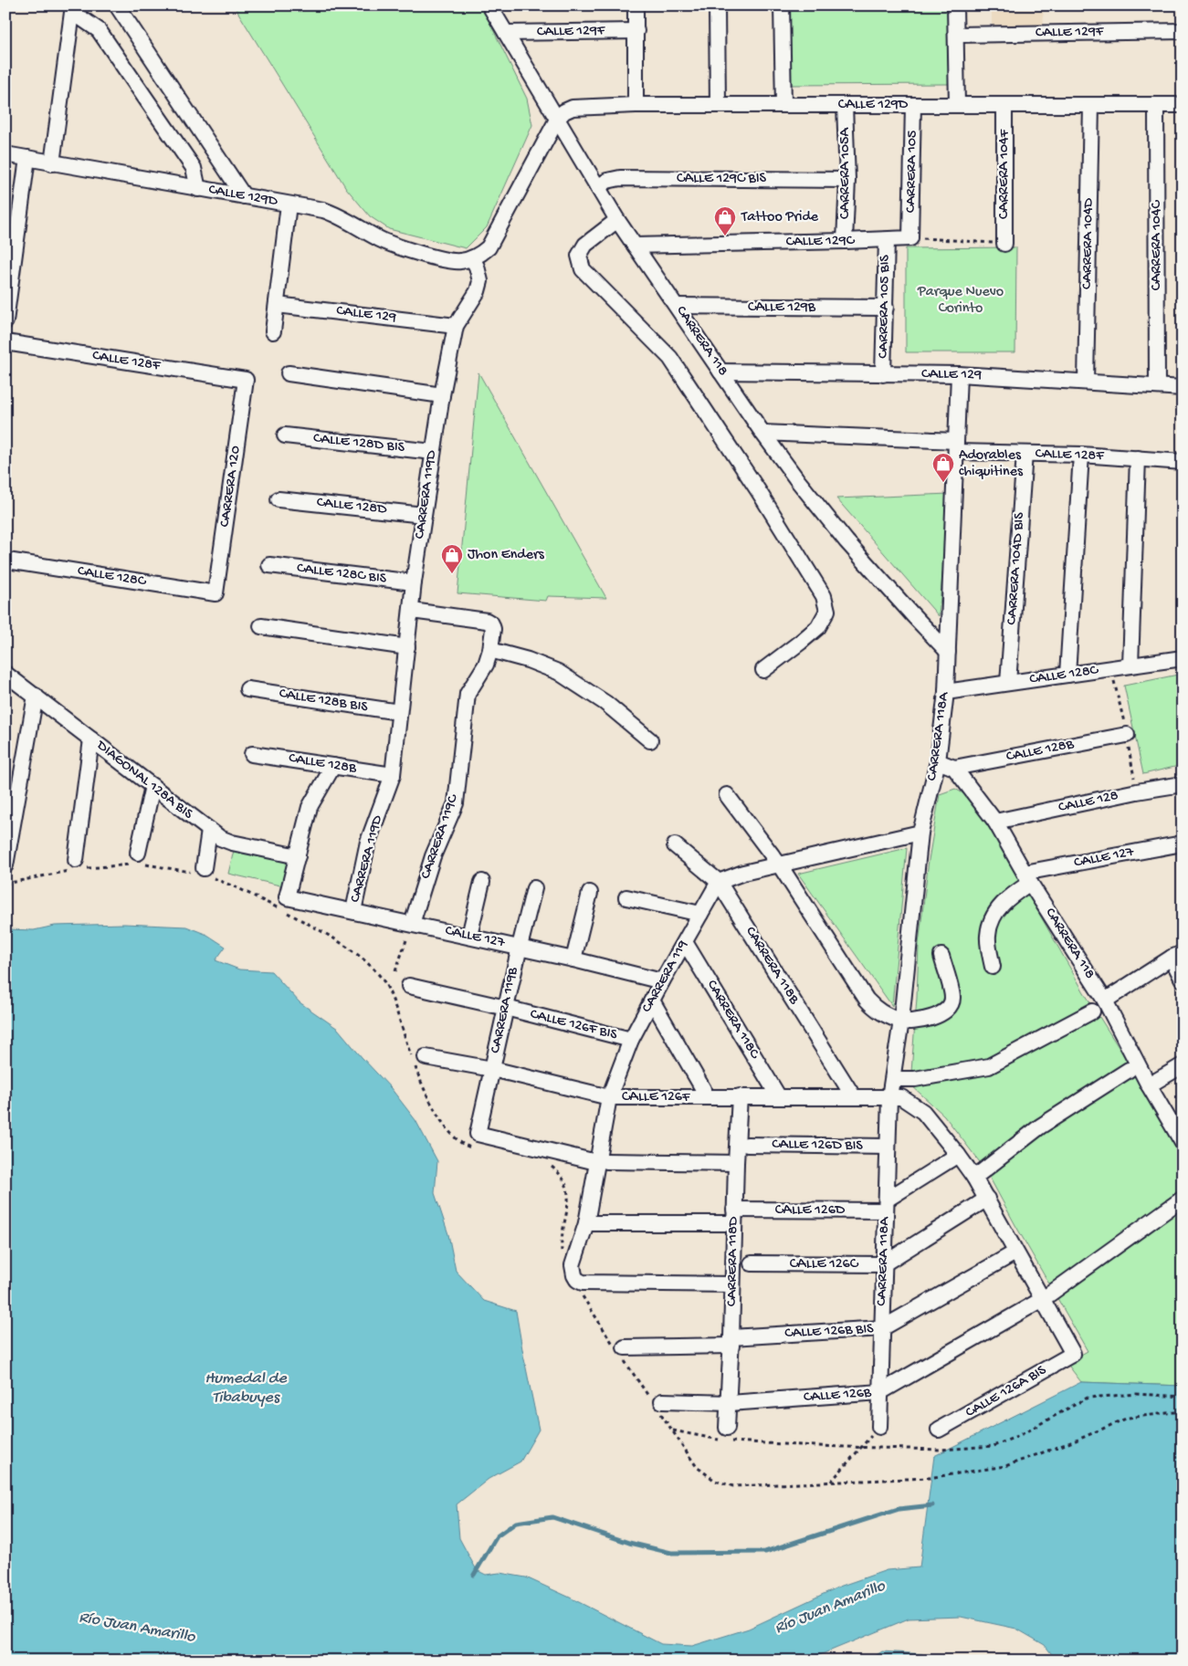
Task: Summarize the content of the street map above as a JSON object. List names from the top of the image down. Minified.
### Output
{"streets":{"street":["CALLE 129F","CALLE 129D","CARRERA 105","CARRERA 105A","CARRERA 104F","CALLE 129C BIS","CALLE 129C","CARRERA 104D","CARRERA 104C","CARRERA 105 BIS","CALLE 129B","CALLE 129","CARRERA 118","CALLE 128F","CALLE 128D BIS","CARRERA 120","CARRERA 119D","CALLE 128D","CARRERA 104D BIS","CALLE 128C BIS","CALLE 128C","CALLE 128B BIS","CARRERA 118A","CALLE 128B","DIAGONAL 128A BIS","CALLE 128","CARRERA 119C","CALLE 127","CARRERA 118B","CARRERA 119","CARRERA 119B","CARRERA 118C","CALLE 126F BIS","CALLE 126F","CALLE 126D BIS","CALLE 126D","CARRERA 118D","CALLE 126C","CALLE 126B BIS","CALLE 126A BIS","CALLE 126B"]},"crossings":[["CALLE 129F","CARRERA 118"],["CALLE 129D","CARRERA 105"],["CALLE 129D","CARRERA 105A"],["CALLE 129D","CARRERA 104F"],["CALLE 129D","CARRERA 104D"],["CALLE 129D","CARRERA 104C"],["CALLE 129D","CARRERA 118"],["CALLE 129D","CARRERA 119D"],["CARRERA 105","CALLE 129C"],["CARRERA 105A","CALLE 129C BIS"],["CARRERA 105A","CALLE 129C"],["CALLE 129C BIS","CARRERA 118"],["CALLE 129C","CARRERA 105 BIS"],["CALLE 129C","CARRERA 118"],["CARRERA 104D","CALLE 129"],["CARRERA 104C","CALLE 129"],["CARRERA 105 BIS","CALLE 129B"],["CARRERA 105 BIS","CALLE 129"],["CALLE 129B","CARRERA 118"],["CALLE 129","CARRERA 118"],["CALLE 129","CARRERA 119D"],["CALLE 129","CARRERA 118A"],["CARRERA 118","CALLE 128F"],["CARRERA 118","CARRERA 118A"],["CARRERA 118","CALLE 128B"],["CARRERA 118","CALLE 128"],["CARRERA 118","CALLE 127"],["CALLE 128F","CARRERA 120"],["CALLE 128F","CARRERA 104D BIS"],["CALLE 128F","CARRERA 118A"],["CALLE 128D BIS","CARRERA 119D"],["CARRERA 120","CALLE 128C"],["CARRERA 119D","CALLE 128D"],["CARRERA 119D","CALLE 128C BIS"],["CARRERA 119D","CALLE 128B BIS"],["CARRERA 119D","CALLE 128B"],["CARRERA 119D","CARRERA 119C"],["CARRERA 119D","CALLE 127"],["CARRERA 104D BIS","CALLE 128C"],["CALLE 128C","CARRERA 118A"],["CARRERA 118A","CALLE 126F"],["CARRERA 118A","CALLE 126D BIS"],["CARRERA 118A","CALLE 126D"],["CARRERA 118A","CALLE 126C"],["CARRERA 118A","CALLE 126B BIS"],["CARRERA 118A","CALLE 126B"],["DIAGONAL 128A BIS","CALLE 127"],["CARRERA 119C","CALLE 127"],["CALLE 127","CARRERA 119"],["CALLE 127","CARRERA 119B"],["CARRERA 118B","CARRERA 119"],["CARRERA 118B","CALLE 126F"],["CARRERA 119","CARRERA 119B"],["CARRERA 119","CARRERA 118C"],["CARRERA 119","CALLE 126F BIS"],["CARRERA 119","CALLE 126F"],["CARRERA 119","CALLE 126D"],["CARRERA 119","CARRERA 118D"],["CARRERA 119B","CALLE 126F BIS"],["CARRERA 119B","CALLE 126F"],["CARRERA 118C","CALLE 126F"],["CALLE 126F","CARRERA 118D"],["CALLE 126D","CARRERA 118D"],["CARRERA 118D","CALLE 126B BIS"],["CARRERA 118D","CALLE 126B"],["CALLE 126A BIS","CALLE 126B"]],"water":["Humedal de Tibabuyes","Río Juan Amarillo"],"parks":["Parque Nuevo Corinto"],"places":{"shop":["Tattoo Pride","Adorables chiquitines","Jhon Enders"]}}
